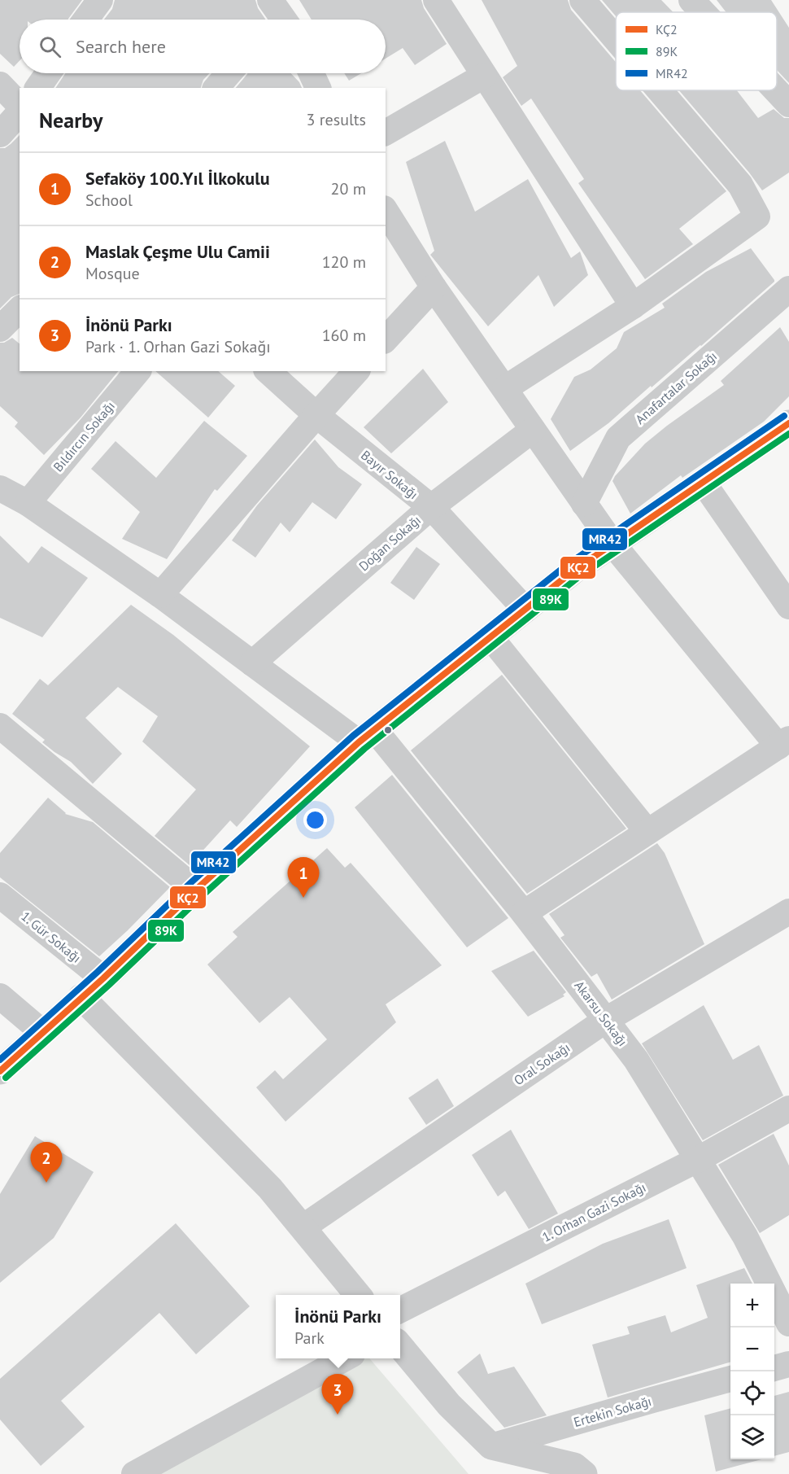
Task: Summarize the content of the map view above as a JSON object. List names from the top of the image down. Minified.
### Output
{"streets":{"street":["Anafartalar Sokağı","Bıldırcın Sokağı","Bayır Sokağı","Doğan Sokağı","1. Gür Sokağı","Akarsu Sokağı","Oral Sokağı","1. Orhan Gazi Sokağı","Ertekin Sokağı"]},"crossings":[["Bıldırcın Sokağı","Akarsu Sokağı"],["Bayır Sokağı","Doğan Sokağı"],["Doğan Sokağı","Akarsu Sokağı"],["Akarsu Sokağı","Oral Sokağı"],["Akarsu Sokağı","1. Orhan Gazi Sokağı"]],"lines":["transit line MR42","transit line KÇ2","transit line 89K"],"legend":["KÇ2","89K","MR42"],"page":{"search":"Search here","heading":["Nearby","3 results"],"list":[{"mark":"1","name":"Sefaköy 100.Yıl İlkokulu","note":"School","value":"20 m"},{"mark":"2","name":"Maslak Çeşme Ulu Camii","note":"Mosque","value":"120 m"},{"mark":"3","name":"İnönü Parkı","note":"Park · 1. Orhan Gazi Sokağı","value":"160 m"}],"pins":["1","2","3"],"map_buttons":["+","−"],"popup":["İnönü Parkı","Park"]}}
